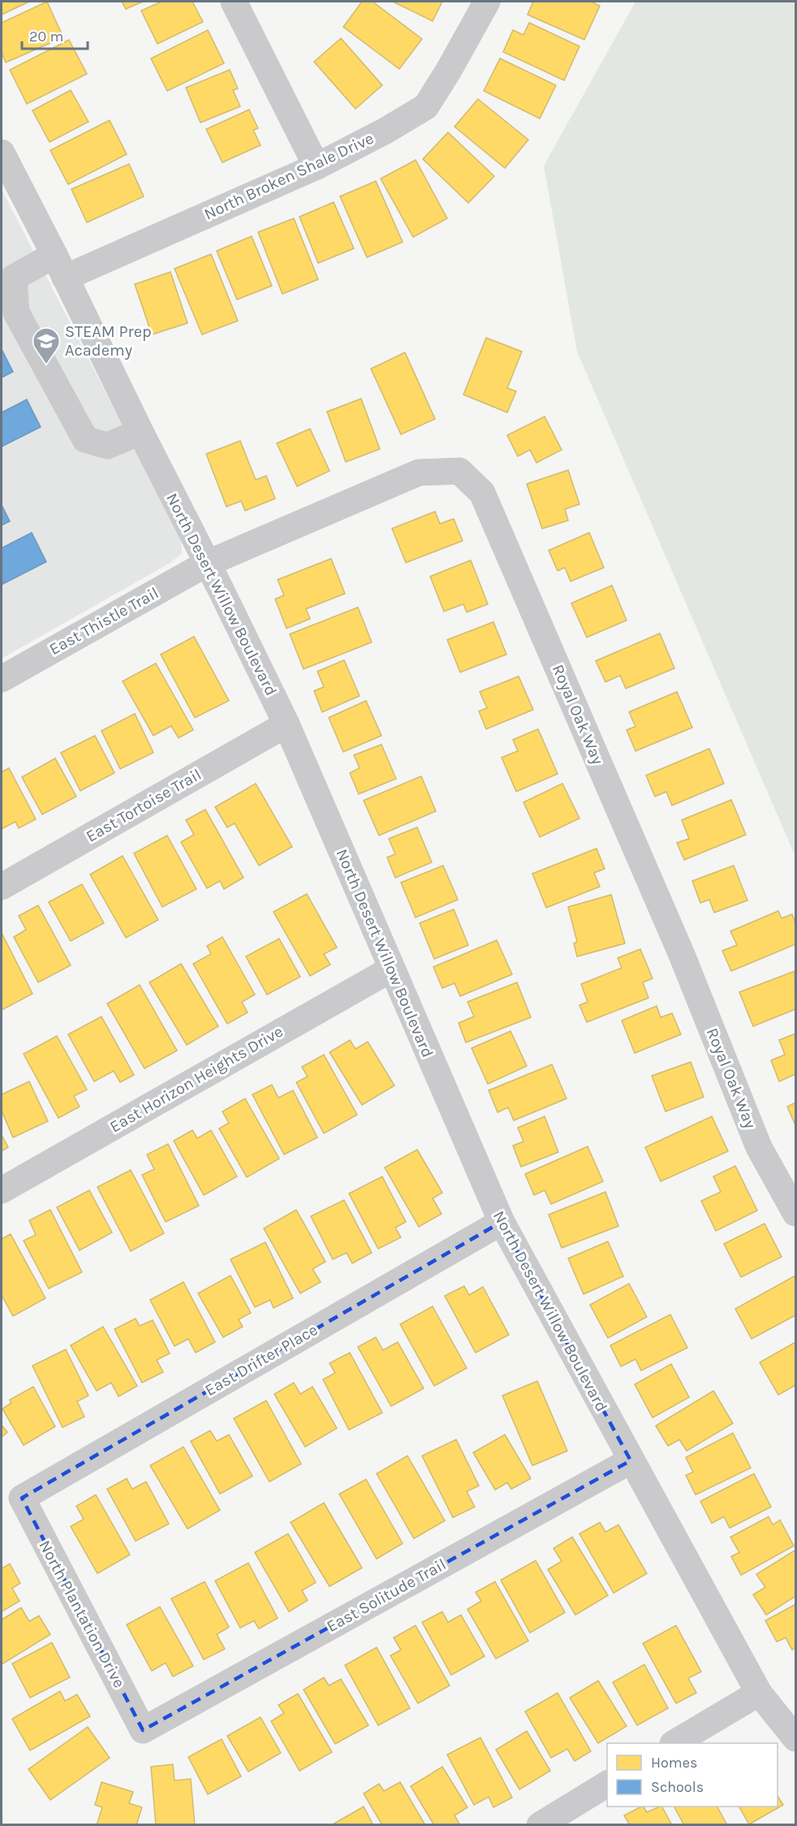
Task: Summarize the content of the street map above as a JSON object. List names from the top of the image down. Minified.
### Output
{"streets":{"street":["North Broken Shale Drive","North Desert Willow Boulevard","East Thistle Trail","Royal Oak Way","East Tortoise Trail","East Horizon Heights Drive","East Drifter Place","East Solitude Trail","North Plantation Drive"]},"crossings":[["North Broken Shale Drive","North Desert Willow Boulevard"],["North Desert Willow Boulevard","East Thistle Trail"],["North Desert Willow Boulevard","Royal Oak Way"],["North Desert Willow Boulevard","East Tortoise Trail"],["North Desert Willow Boulevard","East Horizon Heights Drive"],["North Desert Willow Boulevard","East Drifter Place"],["North Desert Willow Boulevard","East Solitude Trail"],["East Thistle Trail","Royal Oak Way"],["East Drifter Place","North Plantation Drive"],["East Solitude Trail","North Plantation Drive"]],"places":{"school or university":["STEAM Prep Academy"]},"legend":["Homes","Schools"],"scale_bar":"20 m"}
